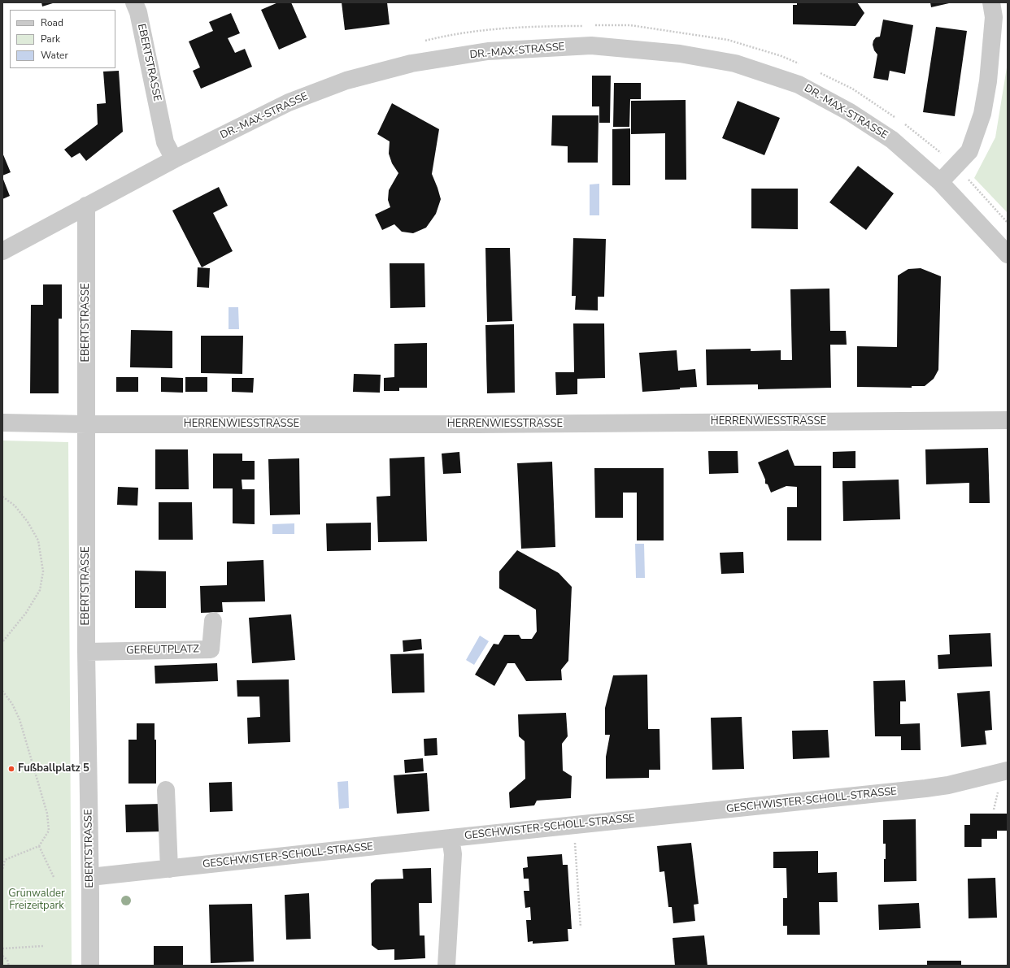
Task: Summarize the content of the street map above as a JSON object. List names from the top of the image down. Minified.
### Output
{"streets":{"street":["DR.-MAX-STRASSE","EBERTSTRASSE","HERRENWIESSTRASSE","GEREUTPLATZ","GESCHWISTER-SCHOLL-STRASSE"]},"crossings":[["DR.-MAX-STRASSE","EBERTSTRASSE"],["EBERTSTRASSE","HERRENWIESSTRASSE"],["EBERTSTRASSE","GEREUTPLATZ"],["EBERTSTRASSE","GESCHWISTER-SCHOLL-STRASSE"]],"parks":["Grünwalder Freizeitpark"],"places":["Fußballplatz 5"],"legend":["Road","Park","Water"]}
